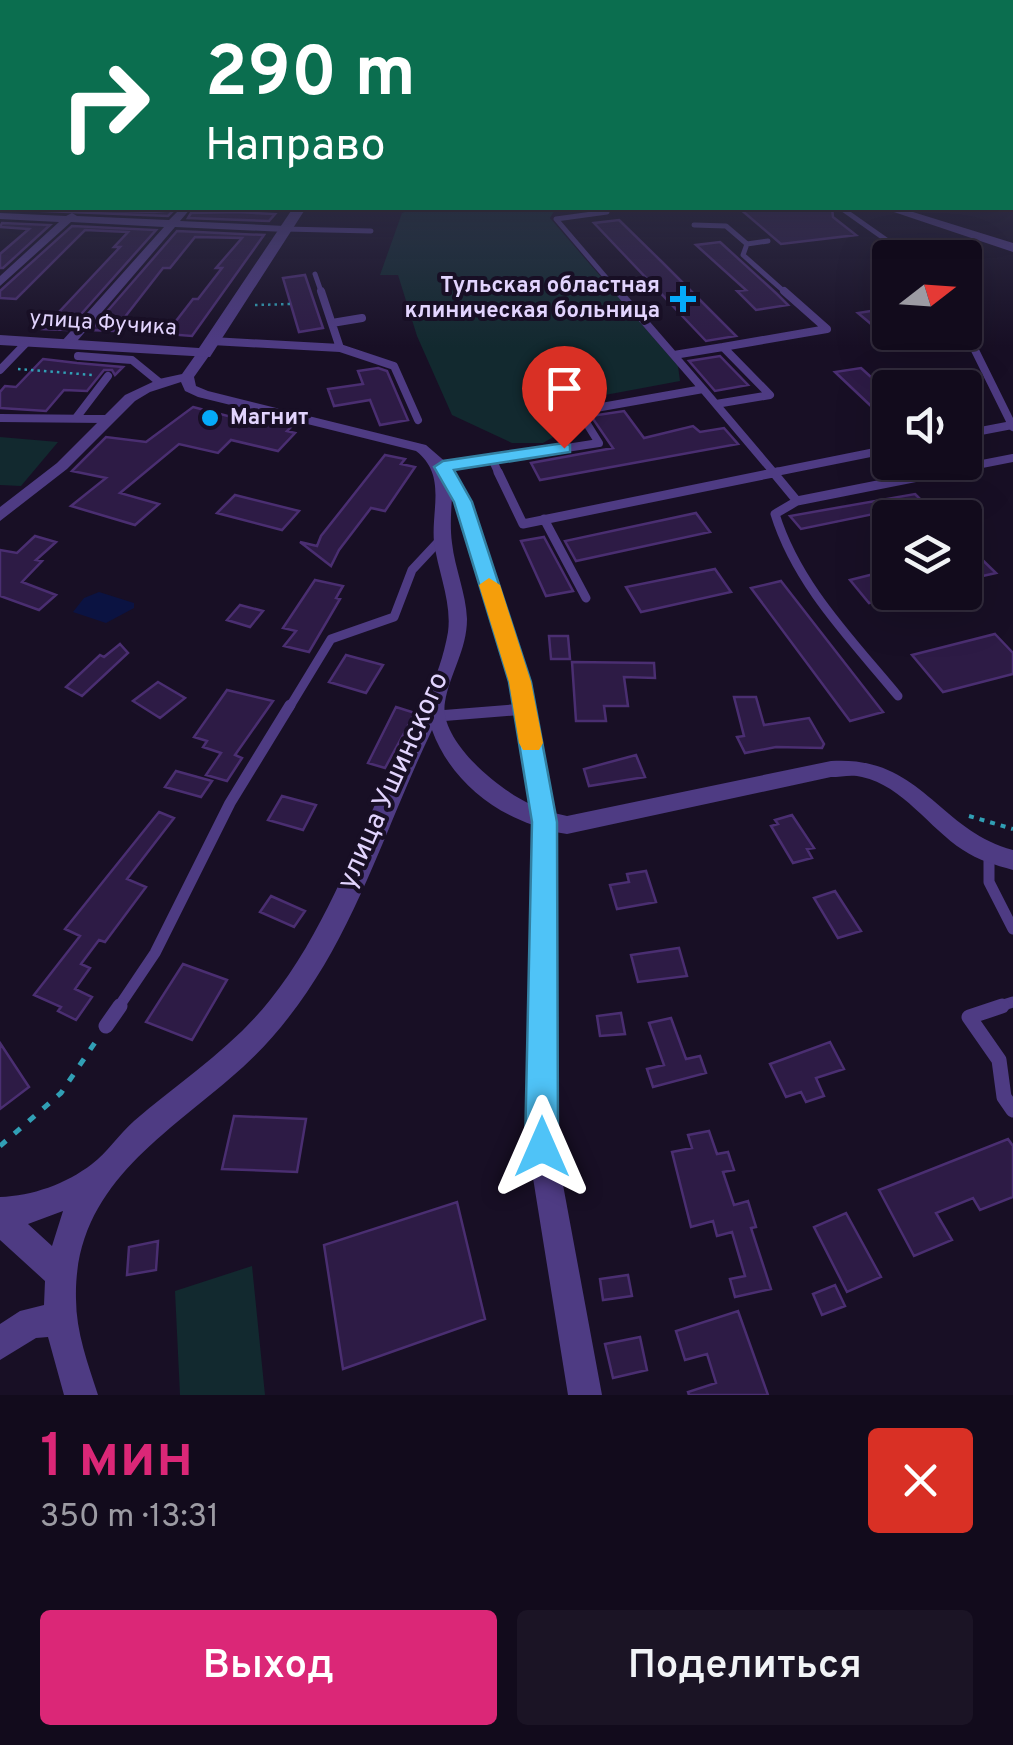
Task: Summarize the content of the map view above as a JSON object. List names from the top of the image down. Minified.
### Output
{"streets":{"street":["улица Фучика","улица Ушинского"]},"places":{"health":["Тульская областная клиническая больница"],"other":["Магнит"]},"north":"right","page":{"turn":["290 m","Направо"],"heading":["1 мин","350 m · 13:31"],"buttons":["Выход","Поделиться"]}}
